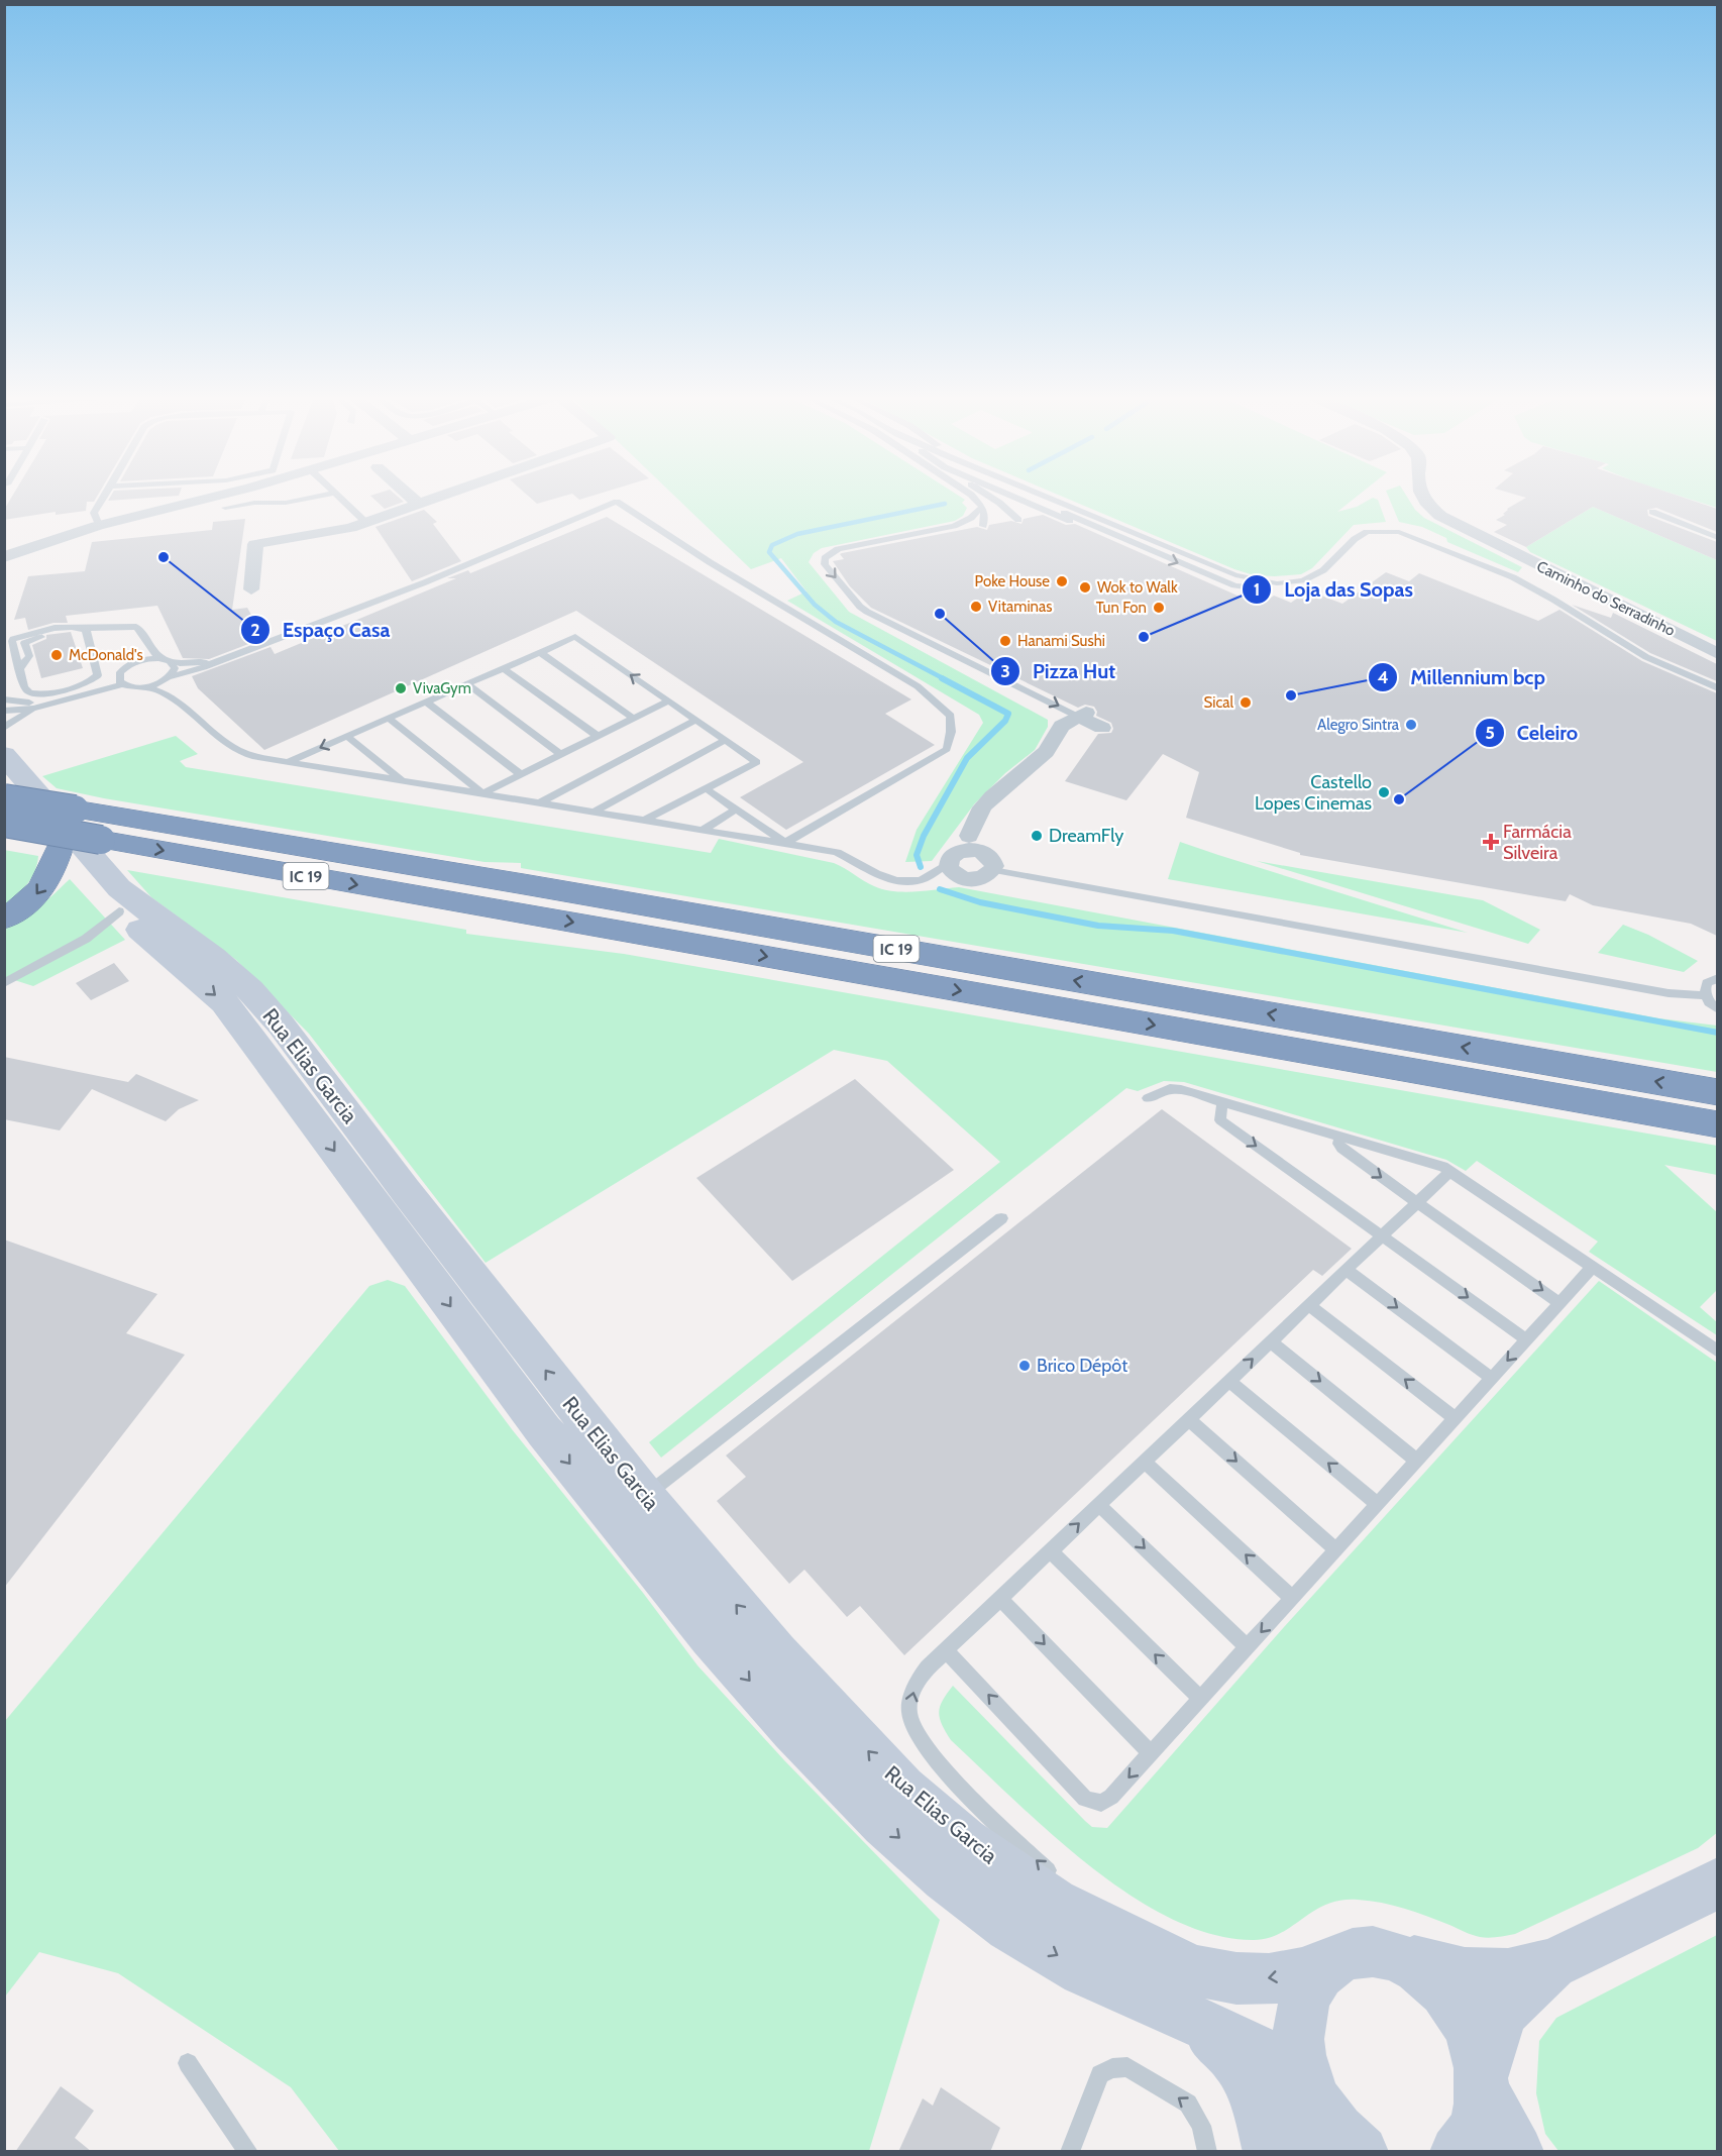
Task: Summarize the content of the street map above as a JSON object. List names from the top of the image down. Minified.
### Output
{"streets":{"highway":["IC 19"],"street":["Caminho do Serradinho","Rua Elias Garcia"]},"places":{"other":["Espaço Casa","Poke House","Wok to Walk","Vitaminas","Tun Fon","Pizza Hut","Loja das Sopas","Hanami Sushi","McDonald's","VivaGym","Millennium bcp","Sical","Alegro Sintra","Castello Lopes Cinemas","Celeiro","DreamFly","Brico Dépôt"],"health":["Farmácia Silveira"]}}
